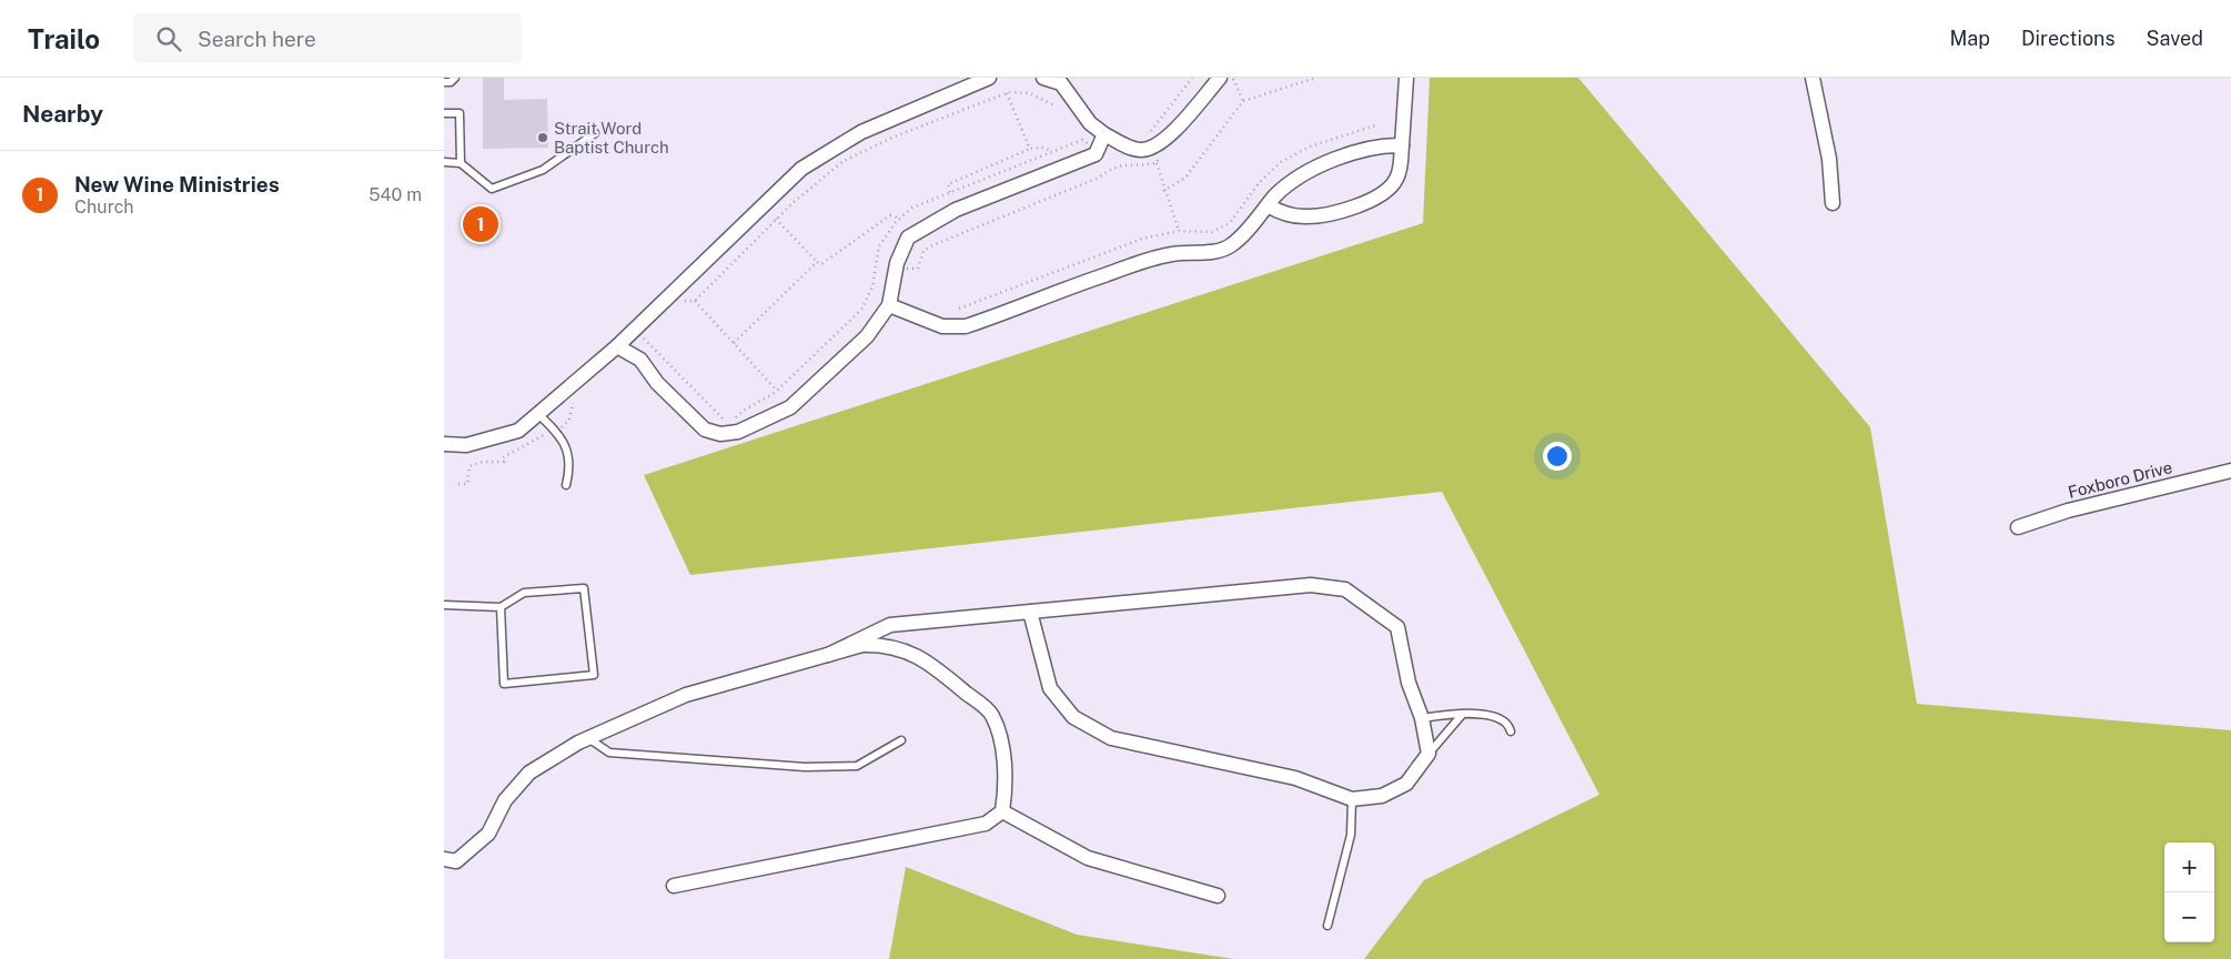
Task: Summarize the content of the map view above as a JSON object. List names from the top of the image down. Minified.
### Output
{"streets":{"street":["Foxboro Drive"]},"places":["Strait Word Baptist Church"],"page":{"header":"Trailo","search":"Search here","nav":["Map","Directions","Saved"],"heading":"Nearby","list":[{"mark":"1","name":"New Wine Ministries","note":"Church","value":"540 m"}],"pins":"1","map_buttons":["+","−"]}}
